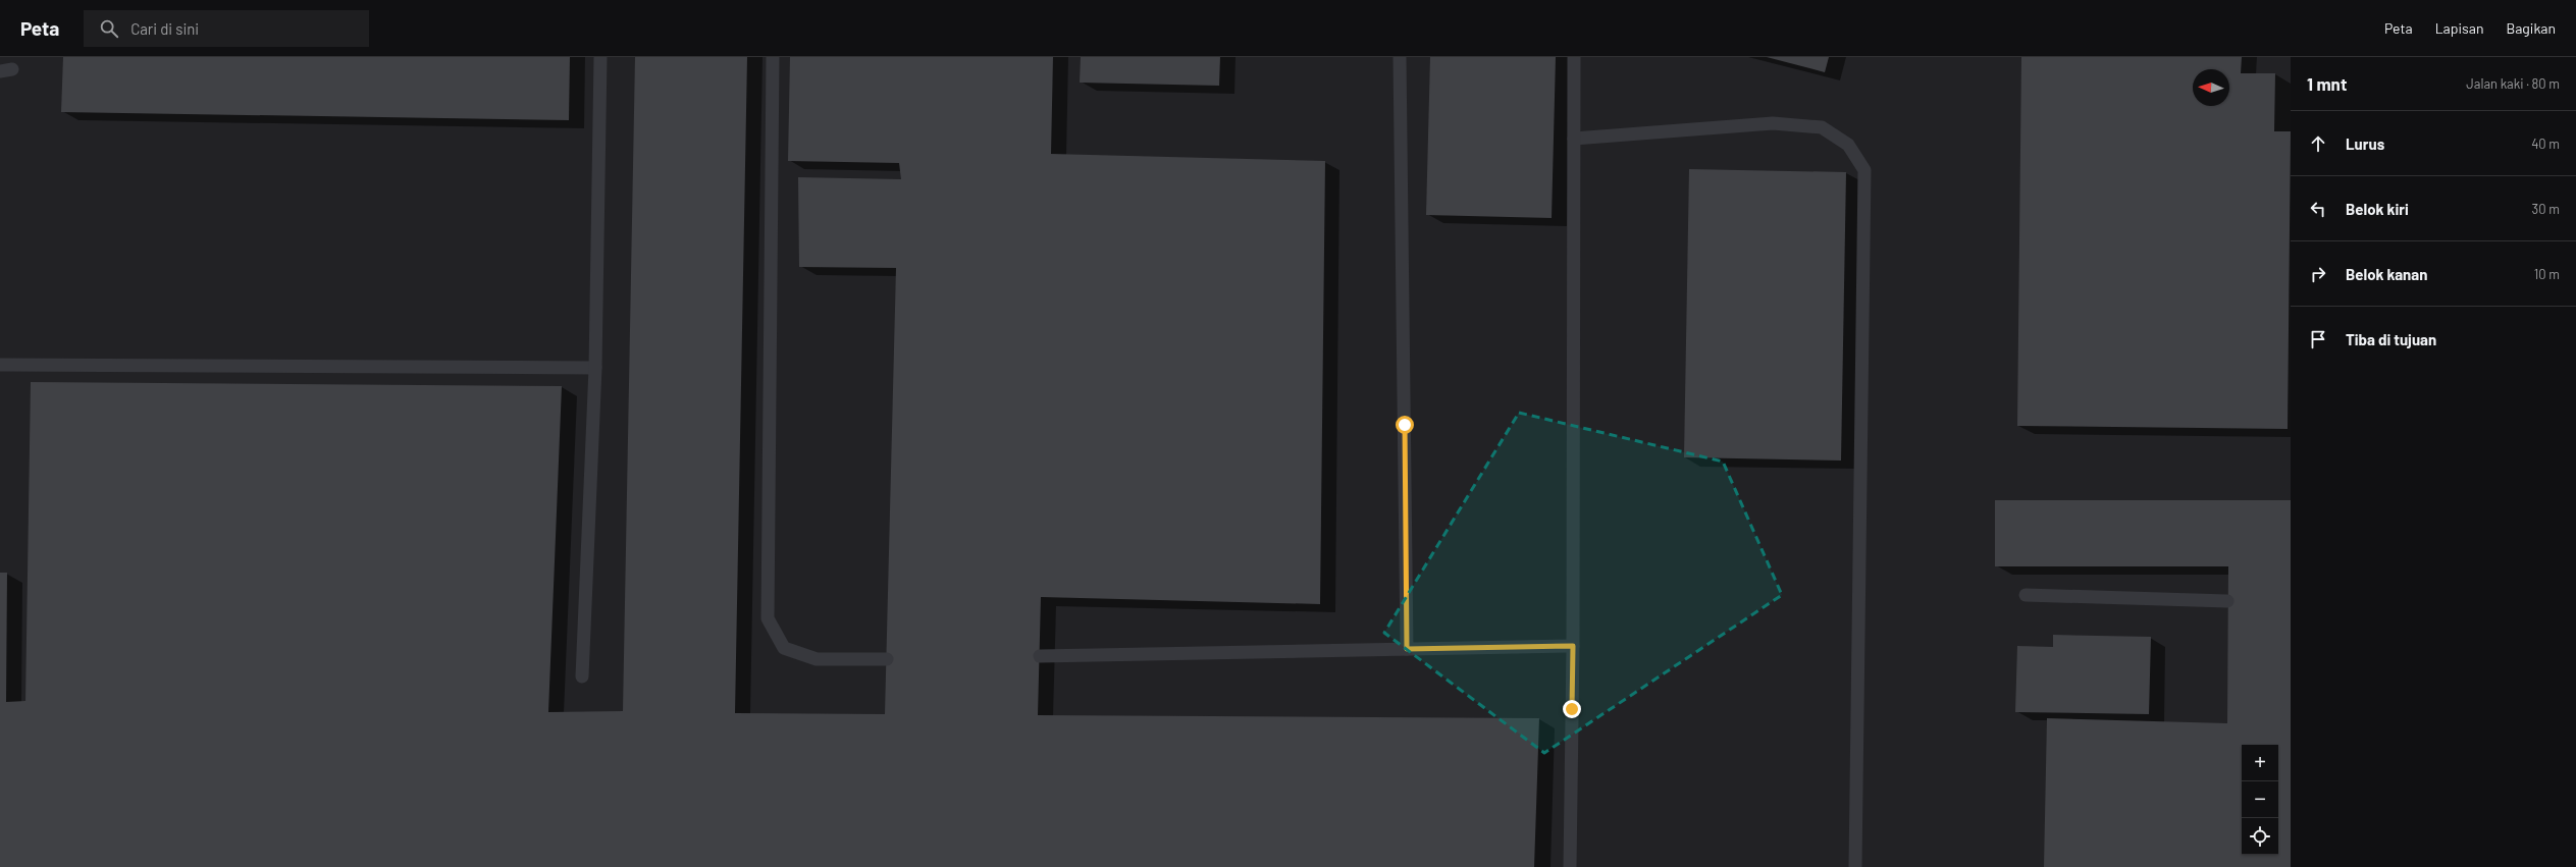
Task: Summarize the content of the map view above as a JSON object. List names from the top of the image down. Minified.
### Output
{"north":"left","page":{"header":"Peta","search":"Cari di sini","nav":["Peta","Lapisan","Bagikan"],"heading":["1 mnt","Jalan kaki · 80 m"],"list":[["Lurus","40 m"],["Belok kiri","30 m"],["Belok kanan","10 m"],"Tiba di tujuan"],"map_buttons":["+","−"]}}
